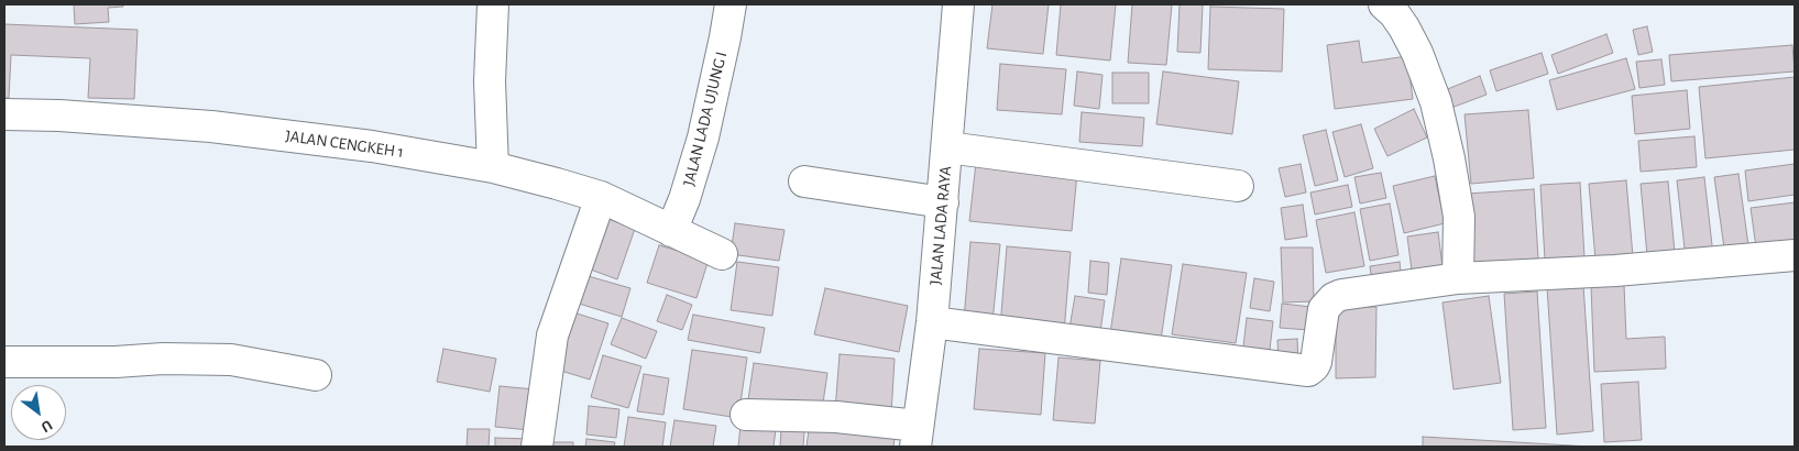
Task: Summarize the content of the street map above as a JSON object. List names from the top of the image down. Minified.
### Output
{"streets":{"street":["JALAN LADA UJUNG I","JALAN CENGKEH 1","JALAN LADA RAYA"]},"crossings":[["JALAN LADA UJUNG I","JALAN CENGKEH 1"]],"north":"bottom right"}
